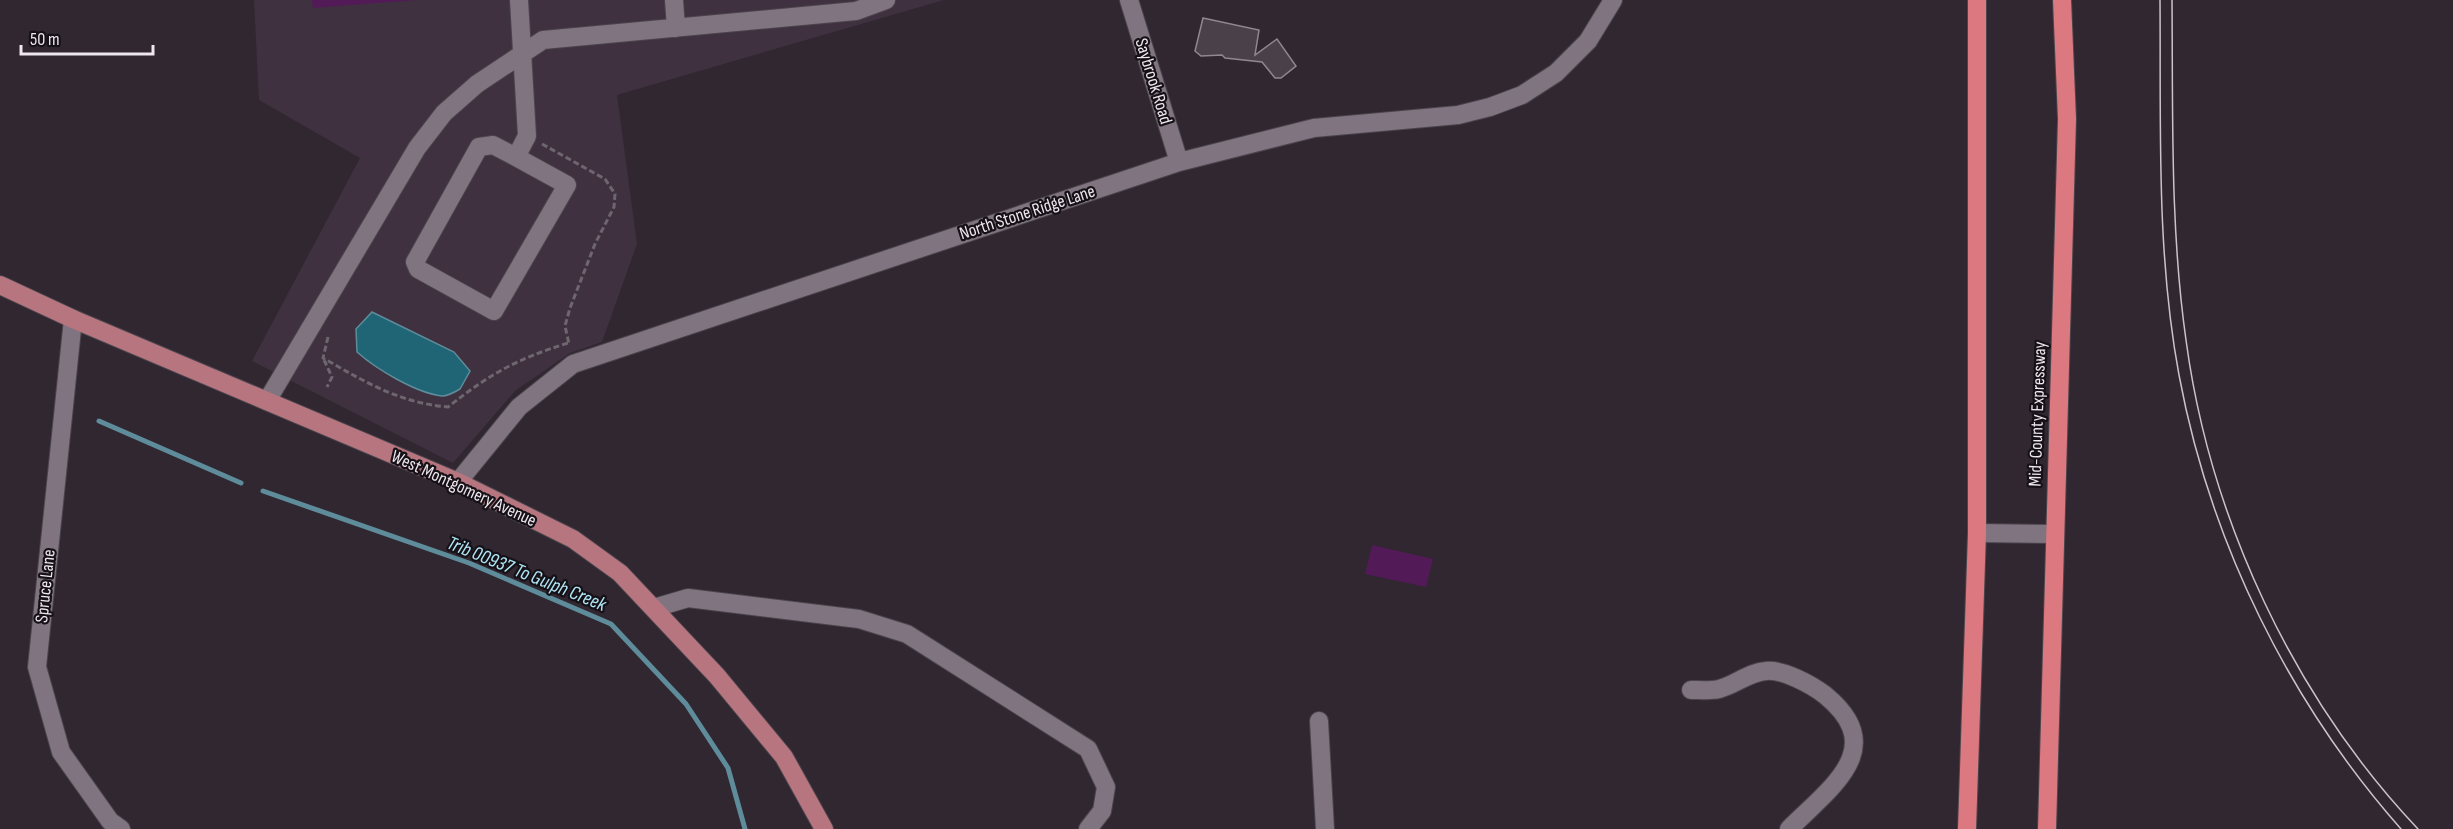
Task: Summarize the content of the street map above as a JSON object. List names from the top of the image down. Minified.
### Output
{"streets":{"highway":["Mid-County Expressway"],"main road":["West Montgomery Avenue"],"street":["Saybrook Road","North Stone Ridge Lane","Spruce Lane"]},"crossings":[["Saybrook Road","North Stone Ridge Lane"],["North Stone Ridge Lane","West Montgomery Avenue"],["West Montgomery Avenue","Spruce Lane"]],"water":["Trib 00937 To Gulph Creek"],"scale_bar":"50 m"}
